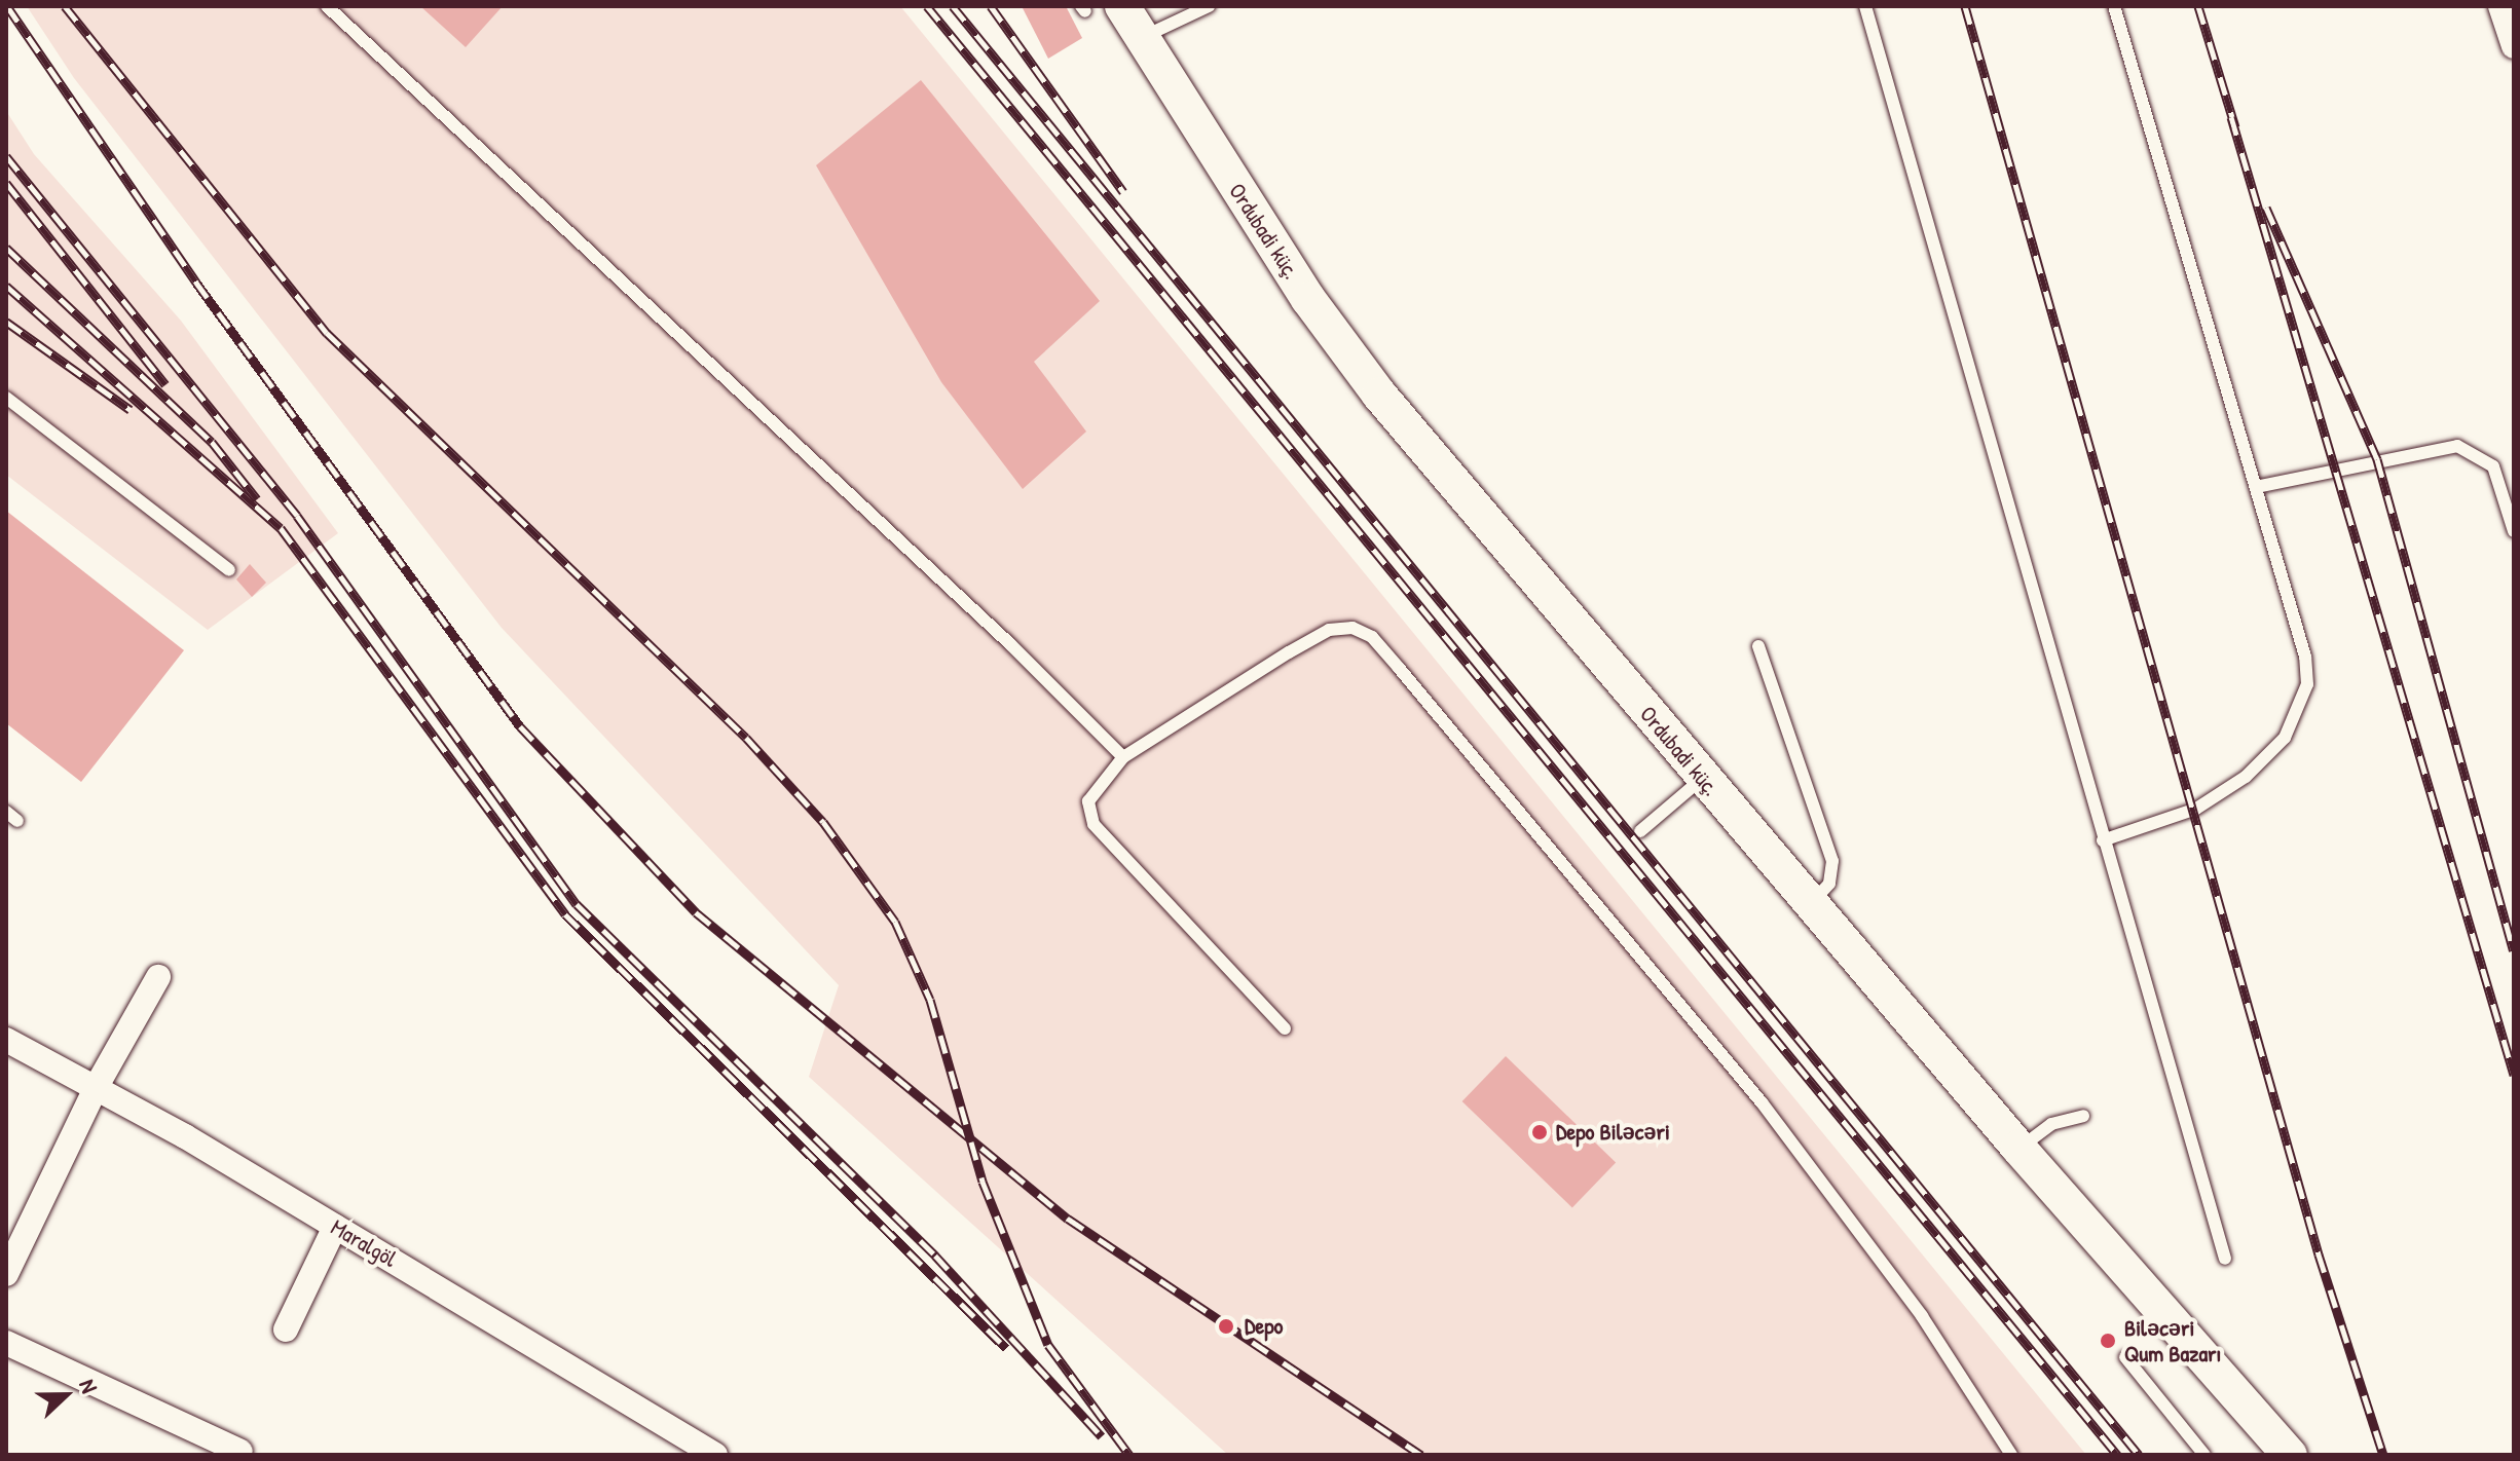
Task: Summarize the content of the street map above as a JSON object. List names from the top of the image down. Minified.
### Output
{"streets":{"main road":["Ordubadi küç."],"street":["Maralgöl"]},"places":["Depo Biləcəri","Depo","Biləcəri Qum Bazarı"],"north":"right"}
